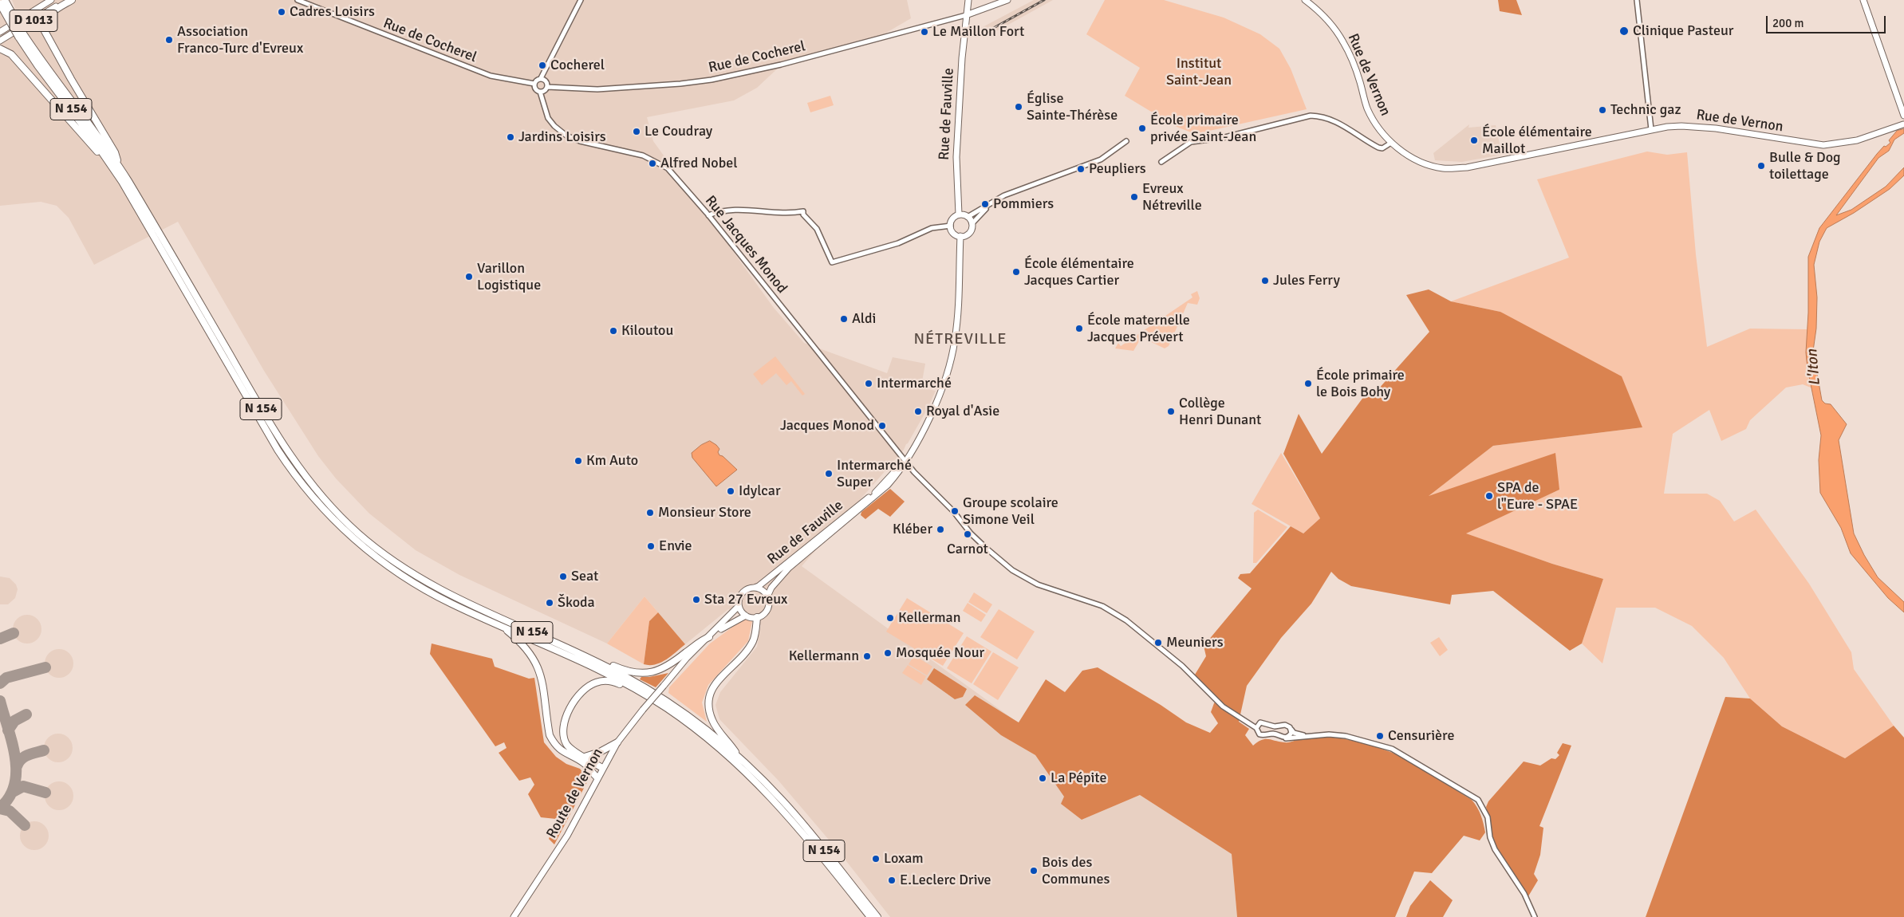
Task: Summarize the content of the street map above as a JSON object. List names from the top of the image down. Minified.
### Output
{"streets":{"highway":["N 154"],"main road":["D 1013","Rue de Vernon","Rue de Fauville","Route de Vernon"],"street":["Rue de Cocherel","Rue Jacques Monod"]},"crossings":[["Rue de Cocherel","Rue de Fauville"],["Rue de Cocherel","Rue Jacques Monod"],["Rue de Fauville","Rue Jacques Monod"]],"districts":["NÉTREVILLE"],"water":["L'Iton"],"parks":["Institut Saint-Jean"],"places":["Cadres Loisirs","Clinique Pasteur","Le Maillon Fort","Association Franco-Turc d'Evreux","Cocherel","Église Sainte-Thérèse","Technic gaz","École primaire privée Saint-Jean","Le Coudray","Jardins Loisirs","École élémentaire Maillot","Alfred Nobel","Bulle & Dog toilettage","Peupliers","Evreux Nétreville","Pommiers","École élémentaire Jacques Cartier","Varillon Logistique","Jules Ferry","Aldi","École maternelle Jacques Prévert","Kiloutou","Intermarché","École primaire le Bois Bohy","Royal d'Asie","Collège Henri Dunant","Jacques Monod","Km Auto","Intermarché Super","Idylcar","SPA de l\"Eure - SPAE","Groupe scolaire Simone Veil","Monsieur Store","Kléber","Carnot","Envie","Seat","Sta 27 Evreux","Škoda","Kellerman","Meuniers","Mosquée Nour","Kellermann","Censurière","La Pépite","Loxam","Bois des Communes","E.Leclerc Drive"],"scale_bar":"200 m"}
